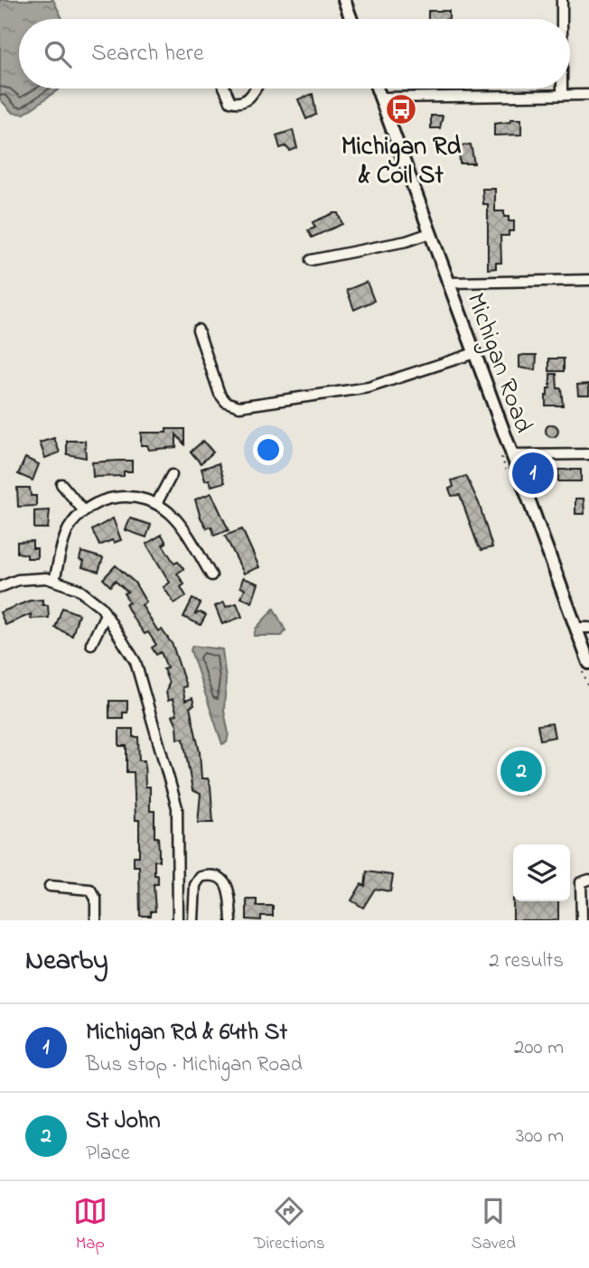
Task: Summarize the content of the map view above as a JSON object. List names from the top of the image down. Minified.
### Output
{"streets":{"main road":["Michigan Road"]},"places":{"bus stop":["Michigan Rd & Coil St"]},"page":{"search":"Search here","pins":["1","2"],"heading":["Nearby","2 results"],"list":[{"mark":"1","name":"Michigan Rd & 64th St","note":"Bus stop · Michigan Road","value":"200 m"},{"mark":"2","name":"St John","note":"Place","value":"300 m"}],"nav":["Map","Directions","Saved"]}}
